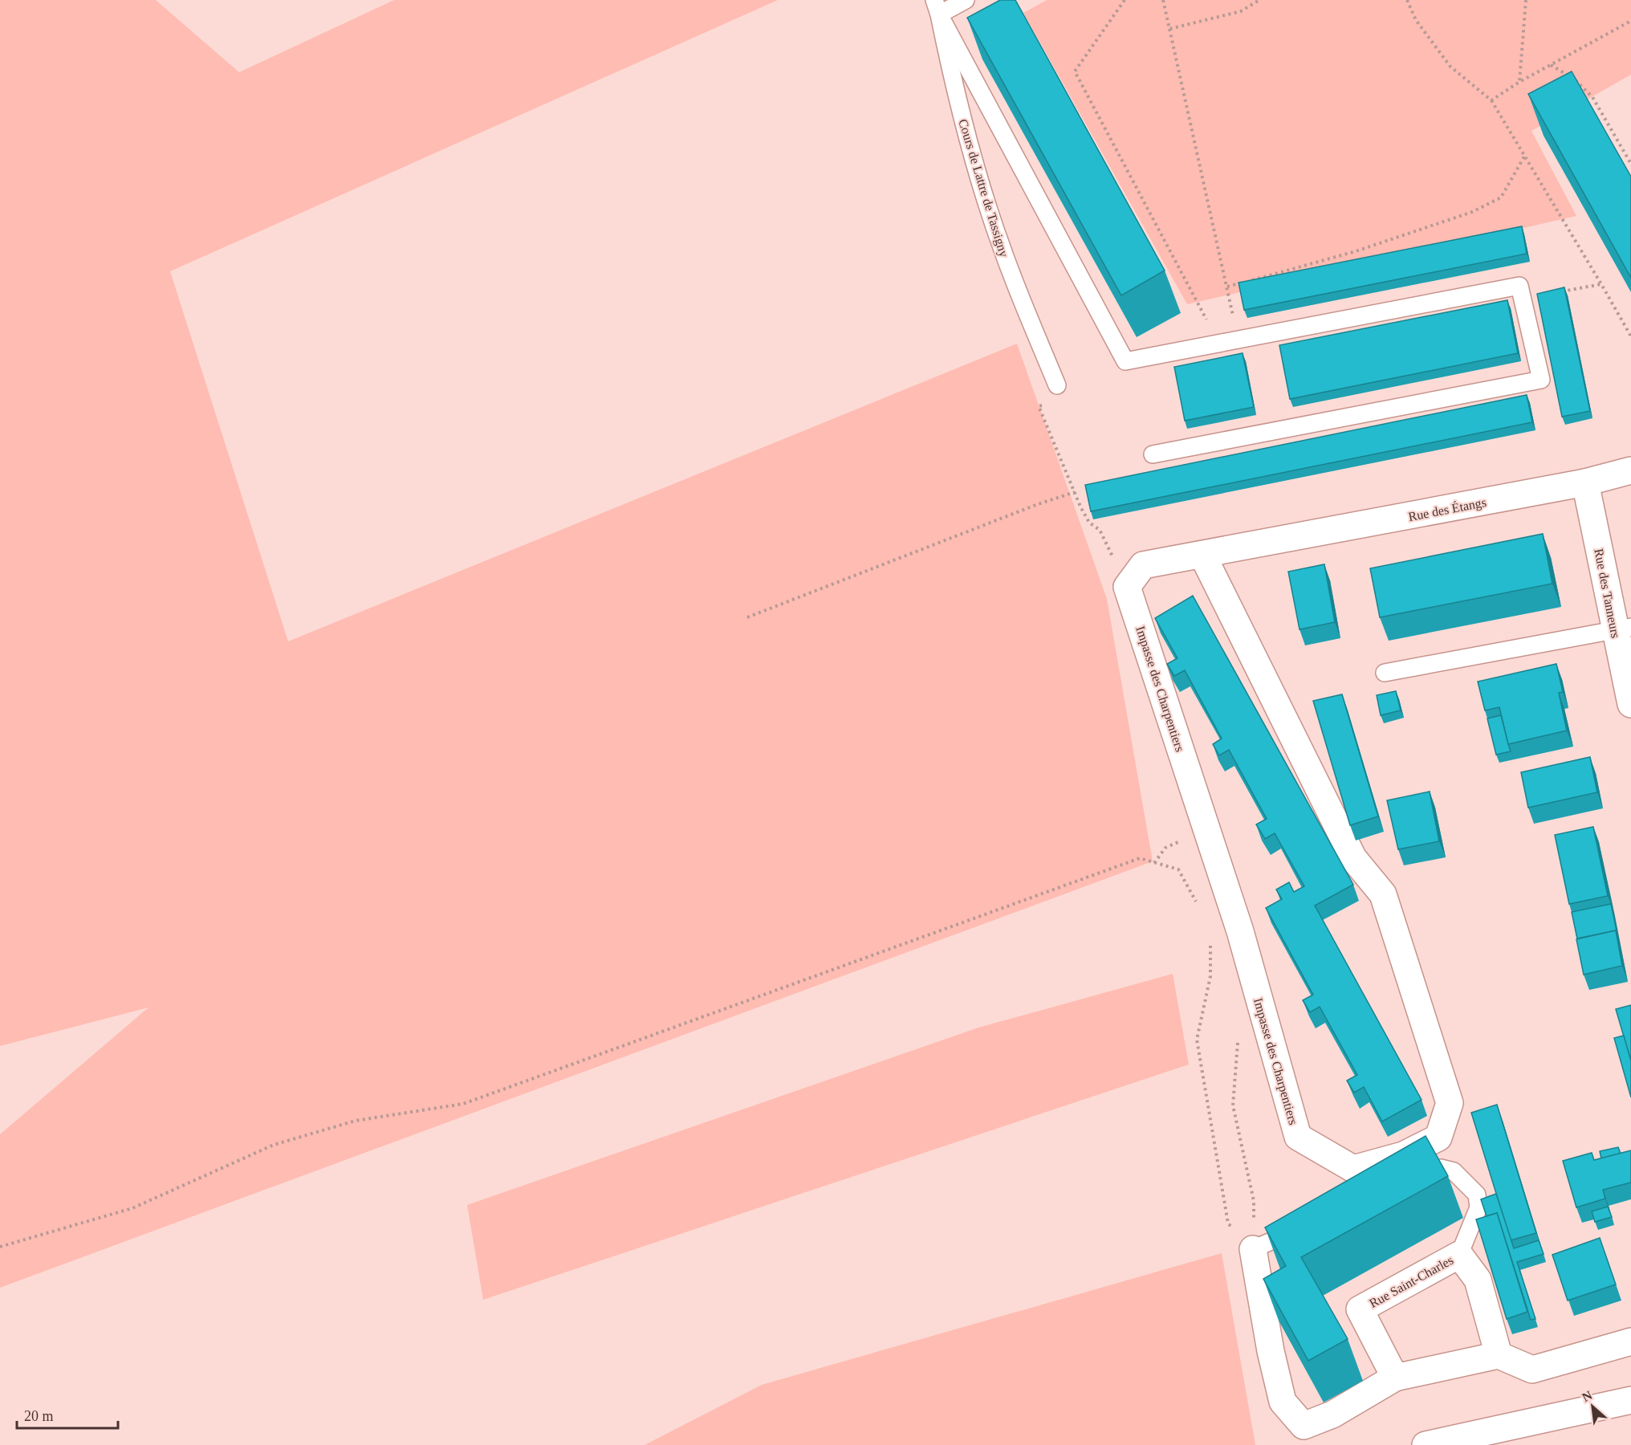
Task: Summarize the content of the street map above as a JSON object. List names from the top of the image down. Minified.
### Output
{"streets":{"main road":["Rue des Étangs","Rue des Tanneurs","Impasse des Charpentiers","Rue Saint-Charles"],"lane":["Cours de Lattre de Tassigny"]},"crossings":[["Rue des Étangs","Rue des Tanneurs"],["Rue des Étangs","Impasse des Charpentiers"]],"scale_bar":"20 m","north":"top left"}
